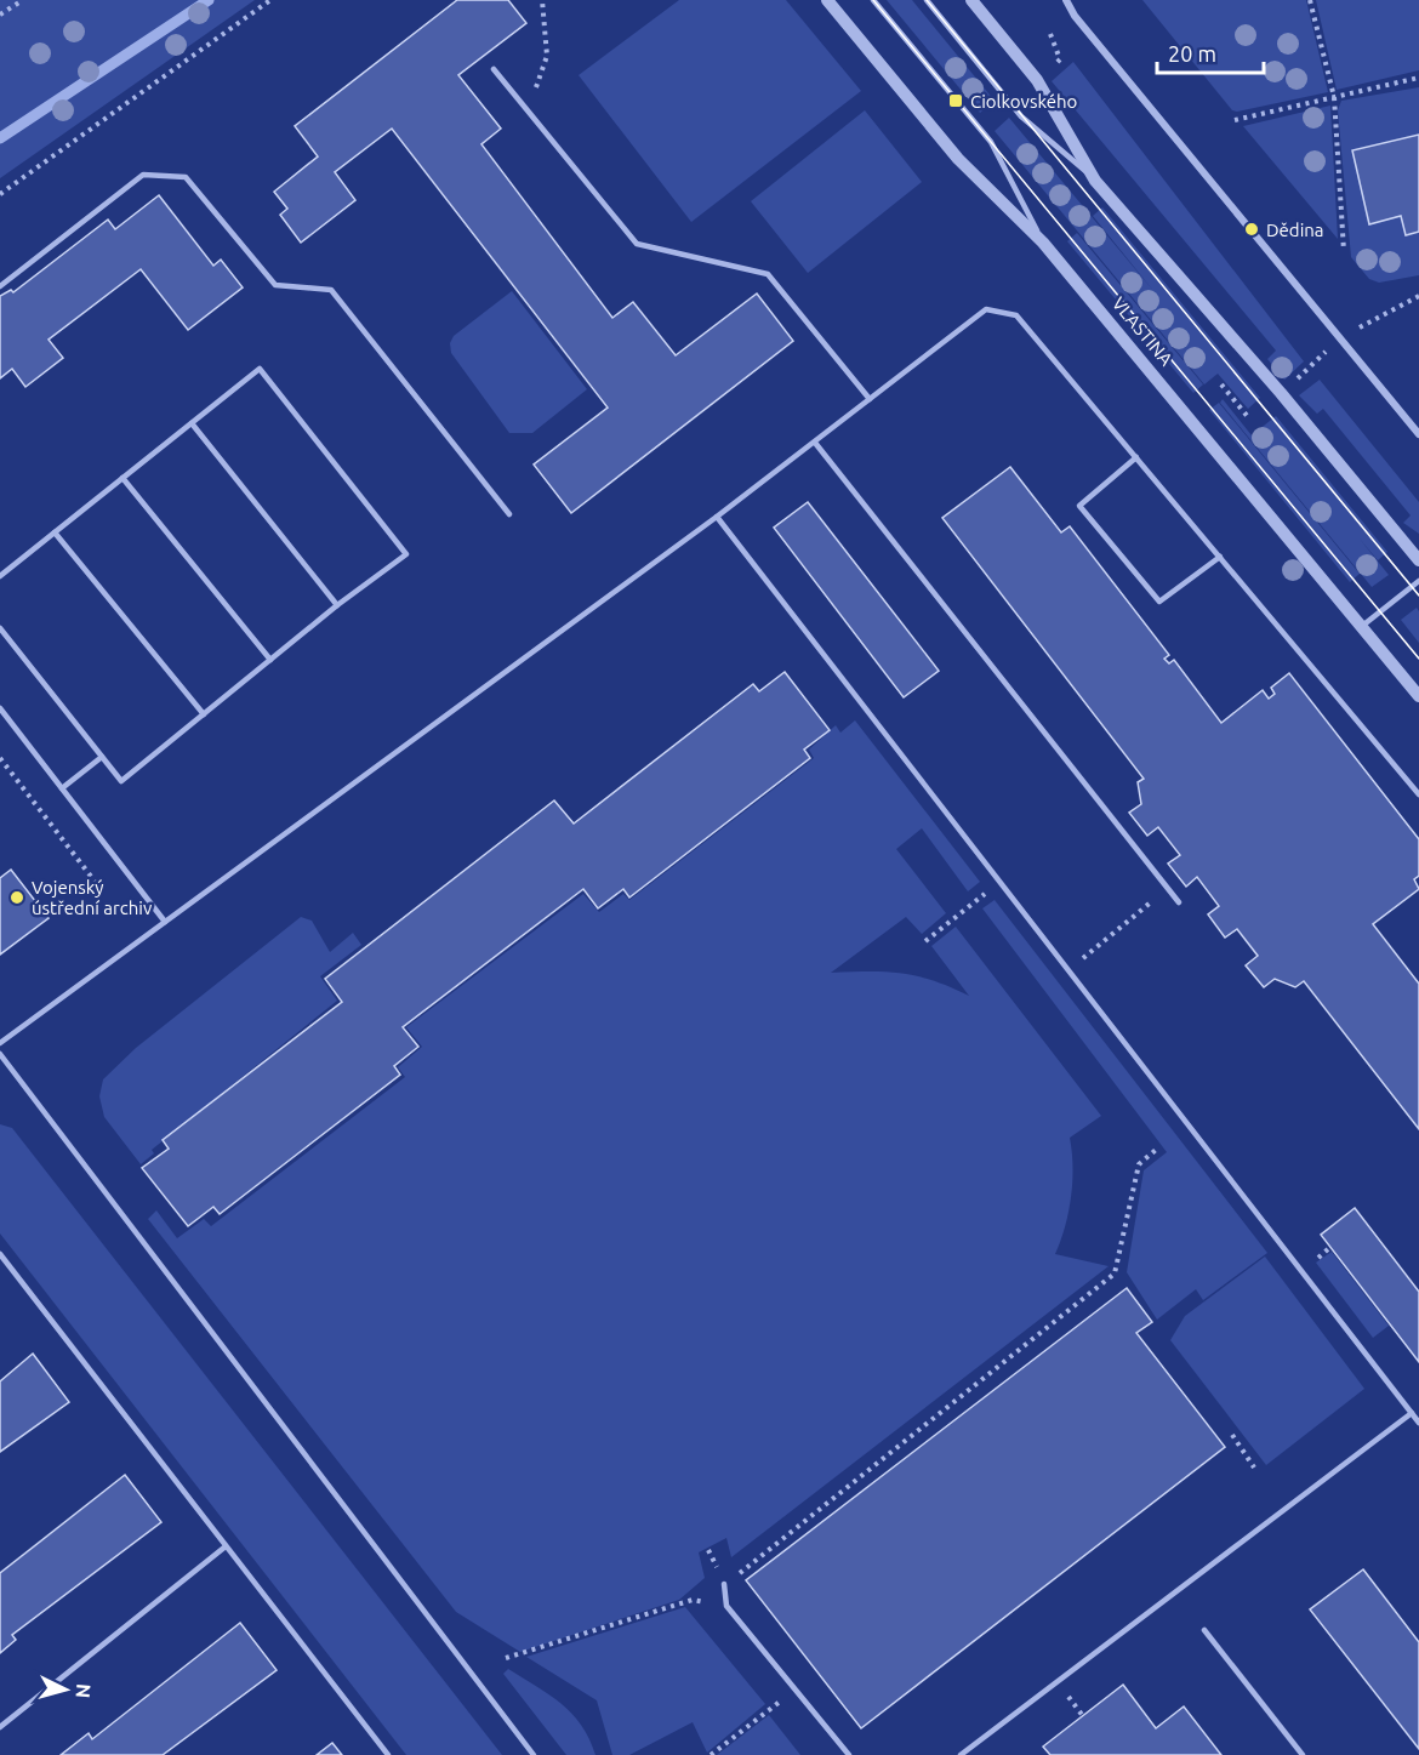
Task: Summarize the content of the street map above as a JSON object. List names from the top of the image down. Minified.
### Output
{"streets":{"street":["VLASTINA"]},"places":{"transit":["Ciolkovského"],"other":["Dědina","Vojenský ústřední archiv"]},"scale_bar":"20 m","north":"right"}
